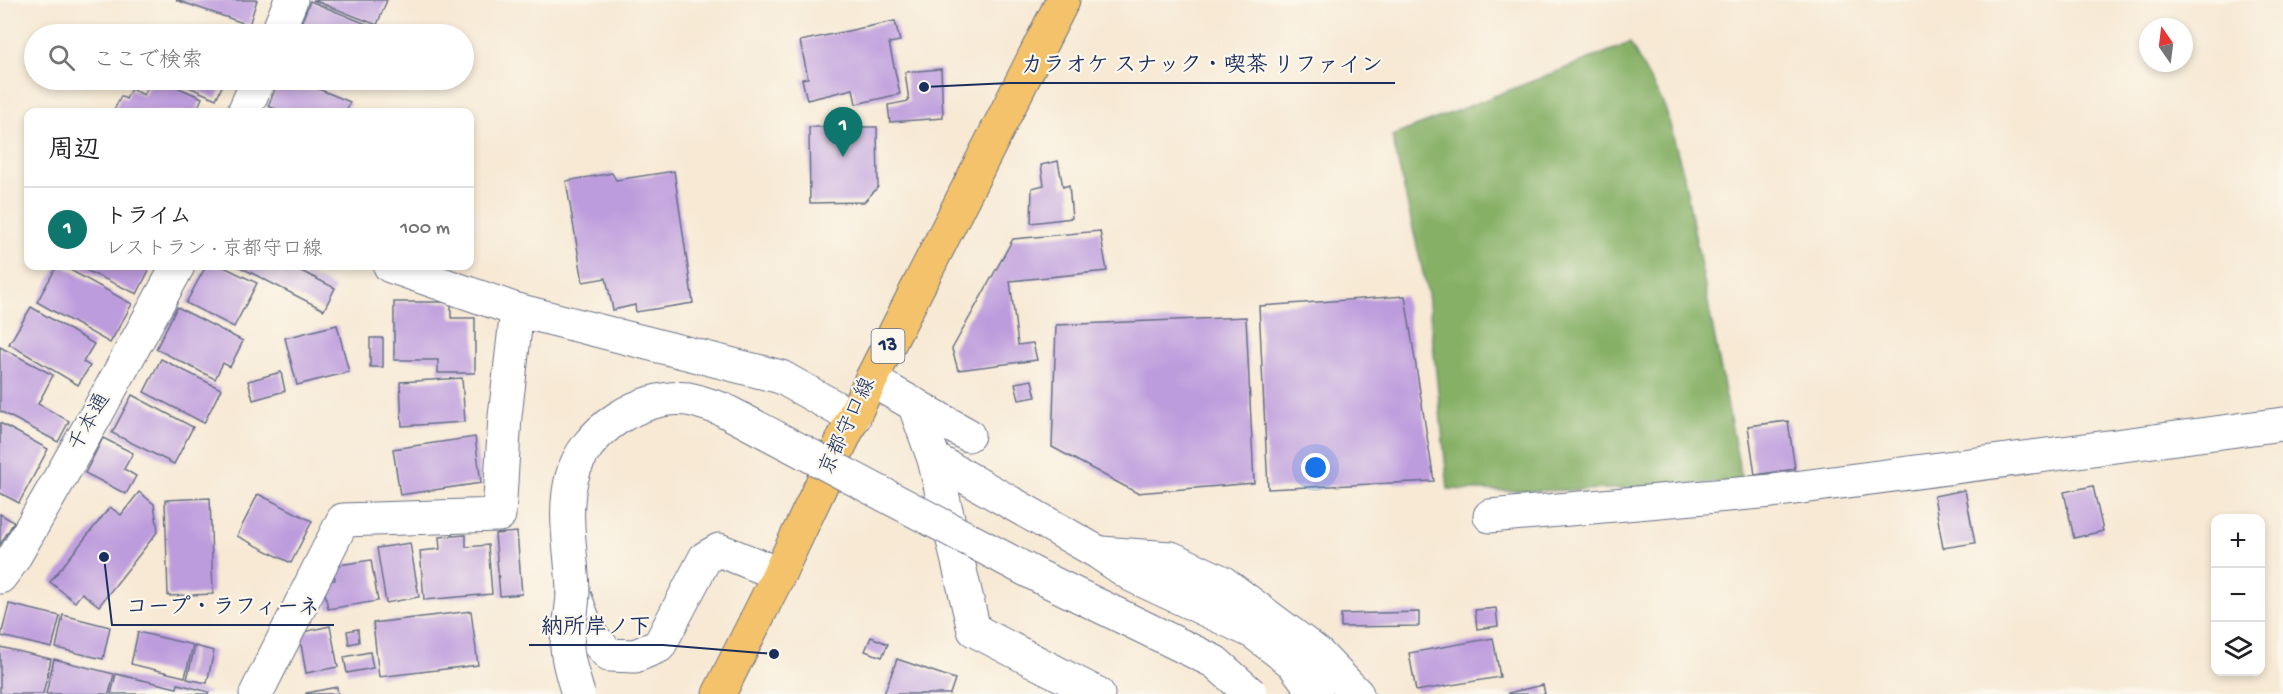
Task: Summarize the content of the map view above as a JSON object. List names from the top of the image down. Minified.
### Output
{"streets":{"main road":["13","京都守口線"],"street":["千本通"]},"places":["カラオケ スナック・喫茶 リファイン","コープ・ラフィーネ","納所岸ノ下"],"north":"top","page":{"search":"ここで検索","pins":"1","heading":"周辺","list":[{"mark":"1","name":"トライム","note":"レストラン · 京都守口線","value":"100 m"}],"map_buttons":["+","−"]}}
